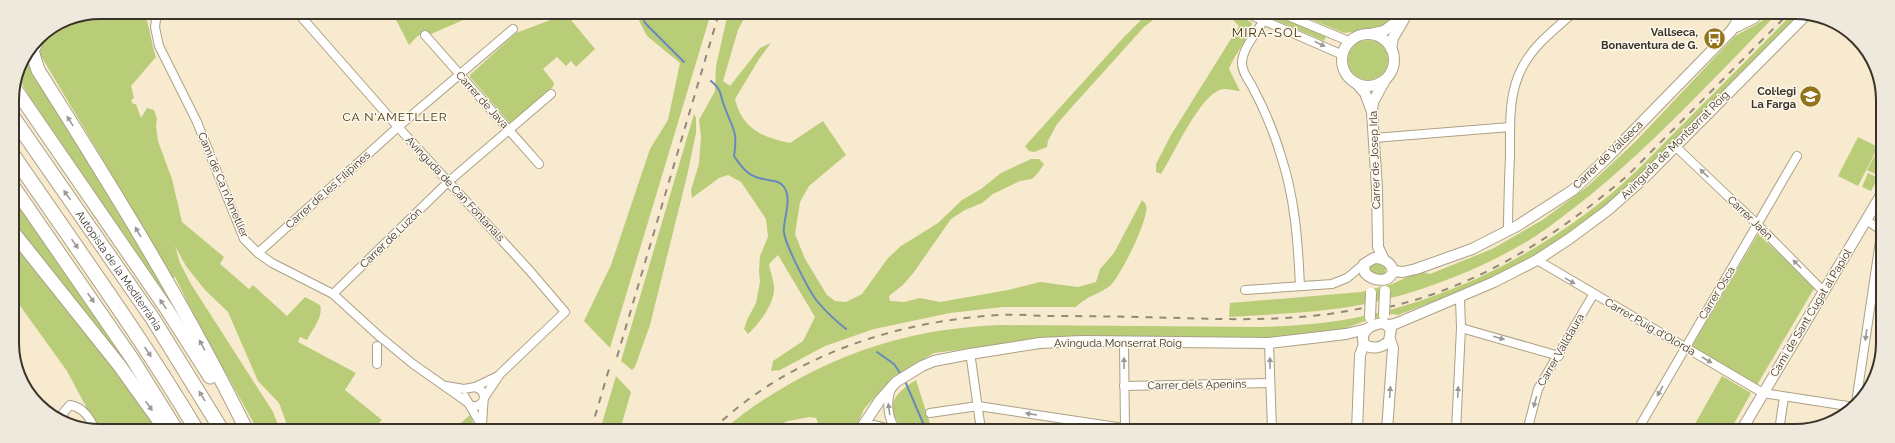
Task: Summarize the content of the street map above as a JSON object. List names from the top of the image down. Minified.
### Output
{"streets":{"highway":["Autopista de la Mediterrània"],"street":["Carrer de Java","Avinguda de Montserrat Roig","Carrer de Vallseca","Carrer de Josep Irla","Camí de Ca n'Ametller","Avinguda de Can Fontanals","Carrer de les Filipines","Carrer Jaén","Carrer de Luzón","Carrer Osca","Camí de Sant Cugat al Papiol","Carrer Puig d'Olorda","Avinguda Monserrat Roig","Carrer Valldaura","Carrer dels Apenins"]},"crossings":[["Carrer de Java","Carrer de les Filipines"],["Carrer de Java","Carrer de Luzón"],["Avinguda de Montserrat Roig","Carrer Jaén"],["Avinguda de Montserrat Roig","Carrer Puig d'Olorda"],["Avinguda de Montserrat Roig","Avinguda Monserrat Roig"],["Camí de Ca n'Ametller","Carrer de les Filipines"],["Camí de Ca n'Ametller","Carrer de Luzón"],["Avinguda de Can Fontanals","Carrer de les Filipines"],["Avinguda de Can Fontanals","Carrer de Luzón"],["Carrer Jaén","Carrer Osca"],["Carrer Jaén","Camí de Sant Cugat al Papiol"],["Carrer Osca","Carrer Puig d'Olorda"],["Camí de Sant Cugat al Papiol","Carrer Puig d'Olorda"],["Carrer Puig d'Olorda","Carrer Valldaura"]],"one_way":["Carrer Jaén","Carrer Puig d'Olorda","Carrer Valldaura"],"districts":["MIRA-SOL","CA N'AMETLLER"],"places":{"bus stop":["Vallseca, Bonaventura de G."],"school or university":["Col·legi La Farga"]}}
